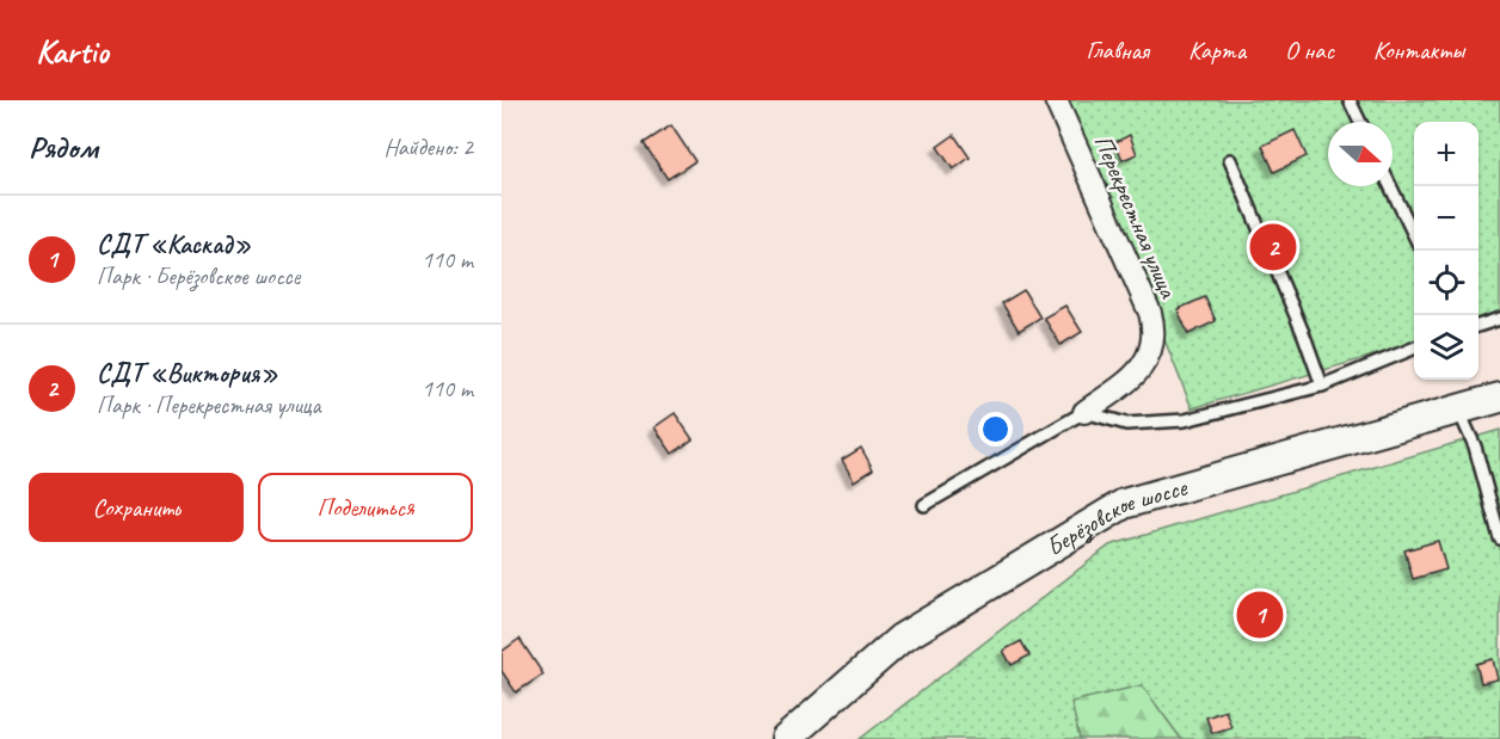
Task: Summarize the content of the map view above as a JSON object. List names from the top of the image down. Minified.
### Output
{"streets":{"street":["Перекрестная улица","Берёзовское шоссе"]},"north":"right","page":{"header":"Kartio","nav":["Главная","Карта","О нас","Контакты"],"heading":["Рядом","Найдено: 2"],"map_buttons":["+","−"],"list":[{"mark":"1","name":"СДТ «Каскад»","note":"Парк · Берёзовское шоссе","value":"110 m"},{"mark":"2","name":"СДТ «Виктория»","note":"Парк · Перекрестная улица","value":"110 m"}],"pins":["2","1"],"buttons":["Сохранить","Поделиться"]}}
